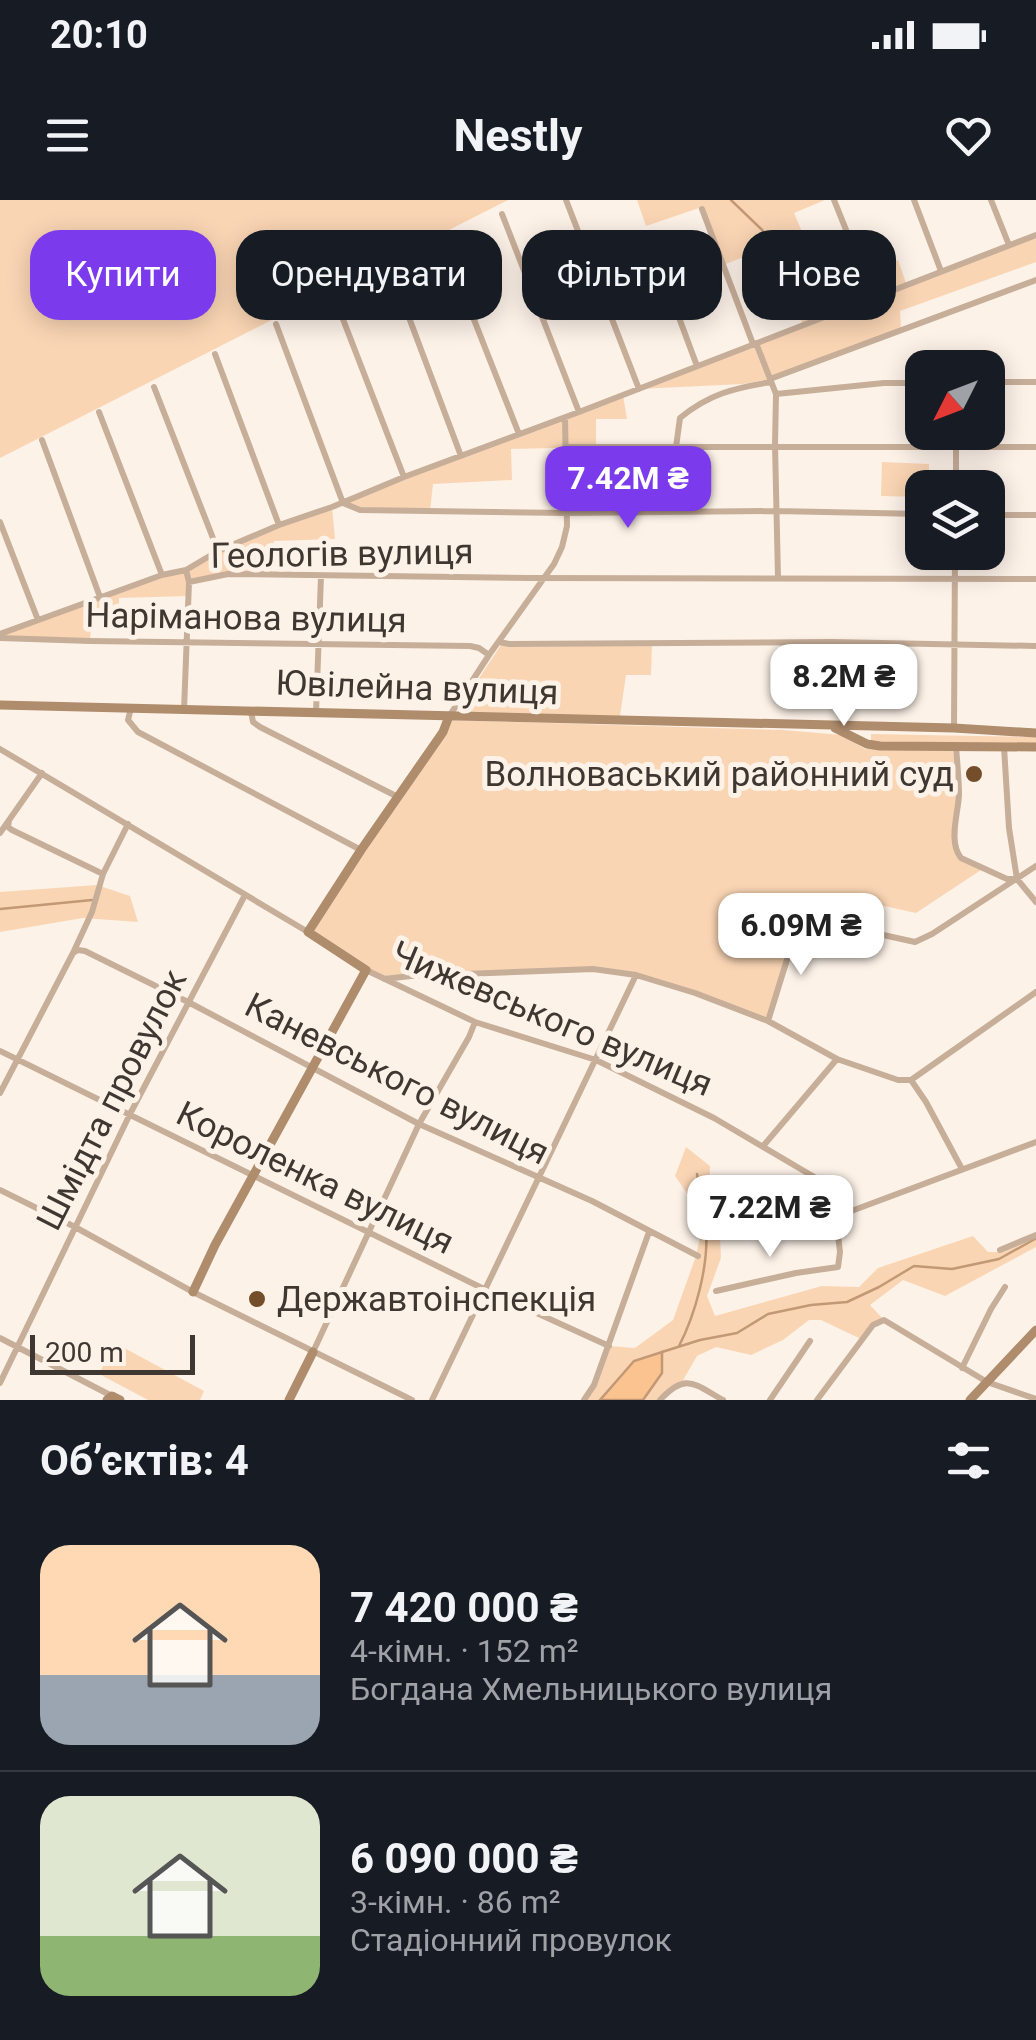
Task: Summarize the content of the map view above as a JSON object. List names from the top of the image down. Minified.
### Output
{"streets":{"street":["Геологів вулиця","Наріманова вулиця","Ювілейна вулиця","Чижевського вулиця","Каневського вулиця","Шмідта провулок","Короленка вулиця"]},"crossings":[["Чижевського вулиця","Шмідта провулок"],["Каневського вулиця","Шмідта провулок"],["Шмідта провулок","Короленка вулиця"]],"places":["Волноваський районний суд","Державтоінспекція"],"scale_bar":"200 m","north":"bottom left","page":{"status":"20:10","header":"Nestly","chip":["Купити","Орендувати","Фільтри","Нове"],"price":["7.42M ₴","8.2M ₴","6.09M ₴","7.22M ₴"],"scale":"200 m","heading":"Об’єктів: 4","list":[{"name":"7 420 000 ₴","note":"4-кімн. · 152 m² · Богдана Хмельницького вулиця"},{"name":"6 090 000 ₴","note":"3-кімн. · 86 m² · Стадіонний провулок"}]}}
